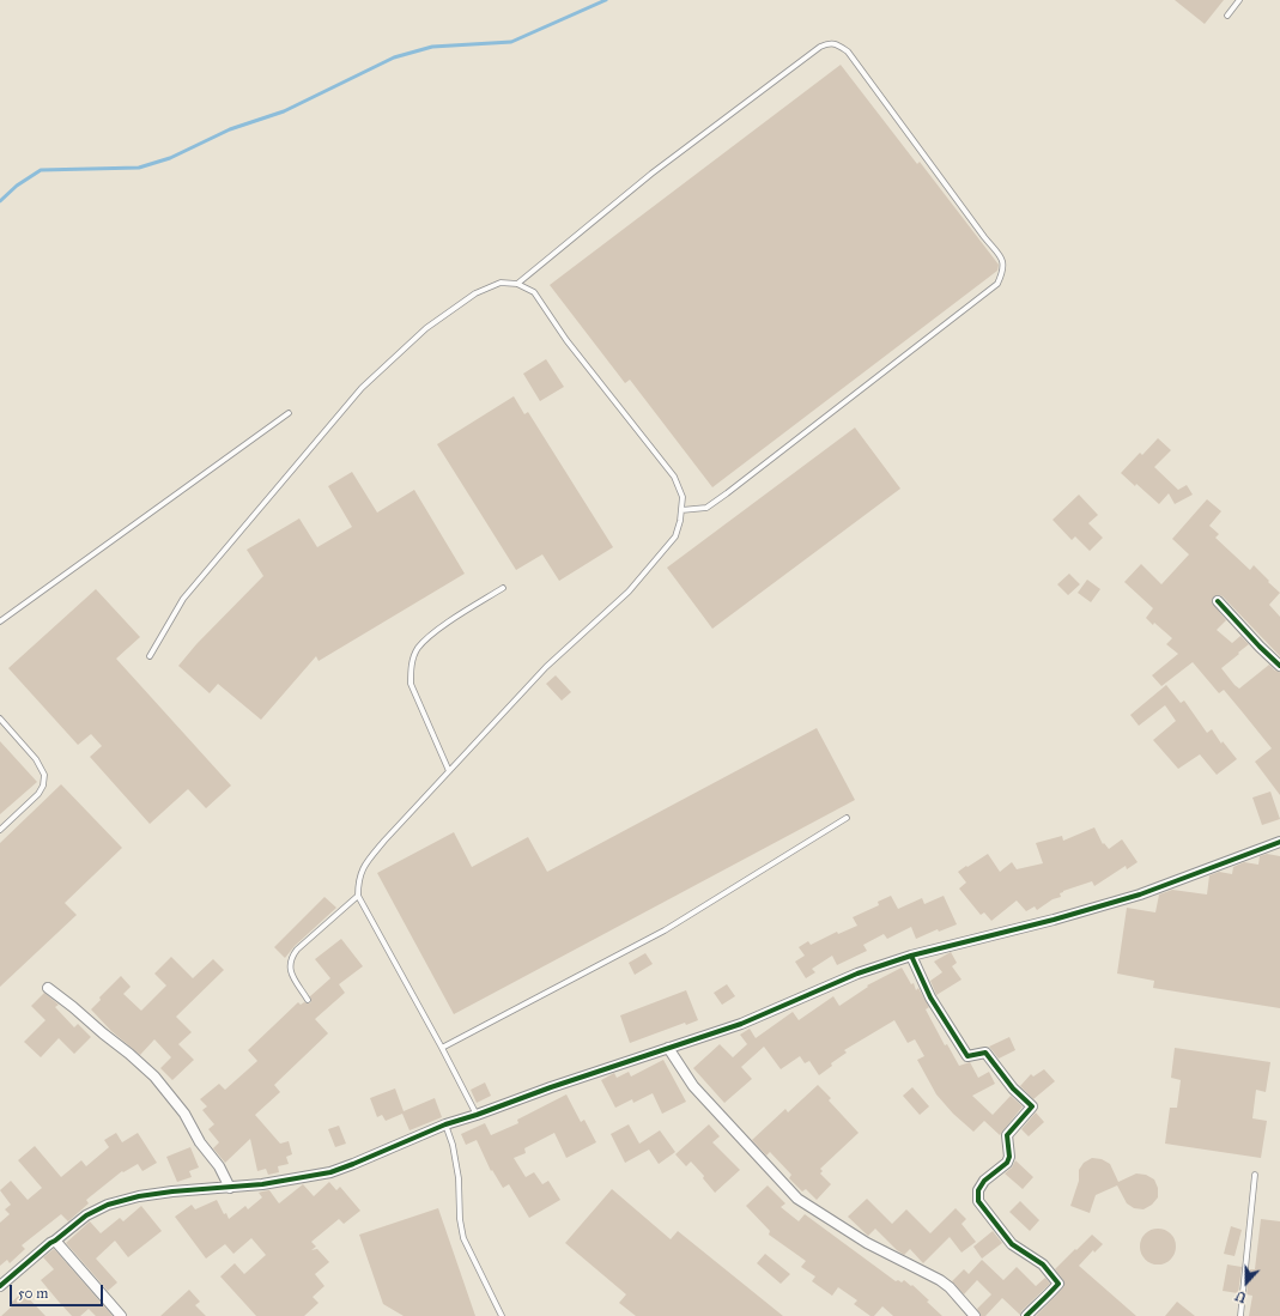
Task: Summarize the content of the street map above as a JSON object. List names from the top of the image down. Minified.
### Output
{"scale_bar":"50 m","north":"bottom"}
